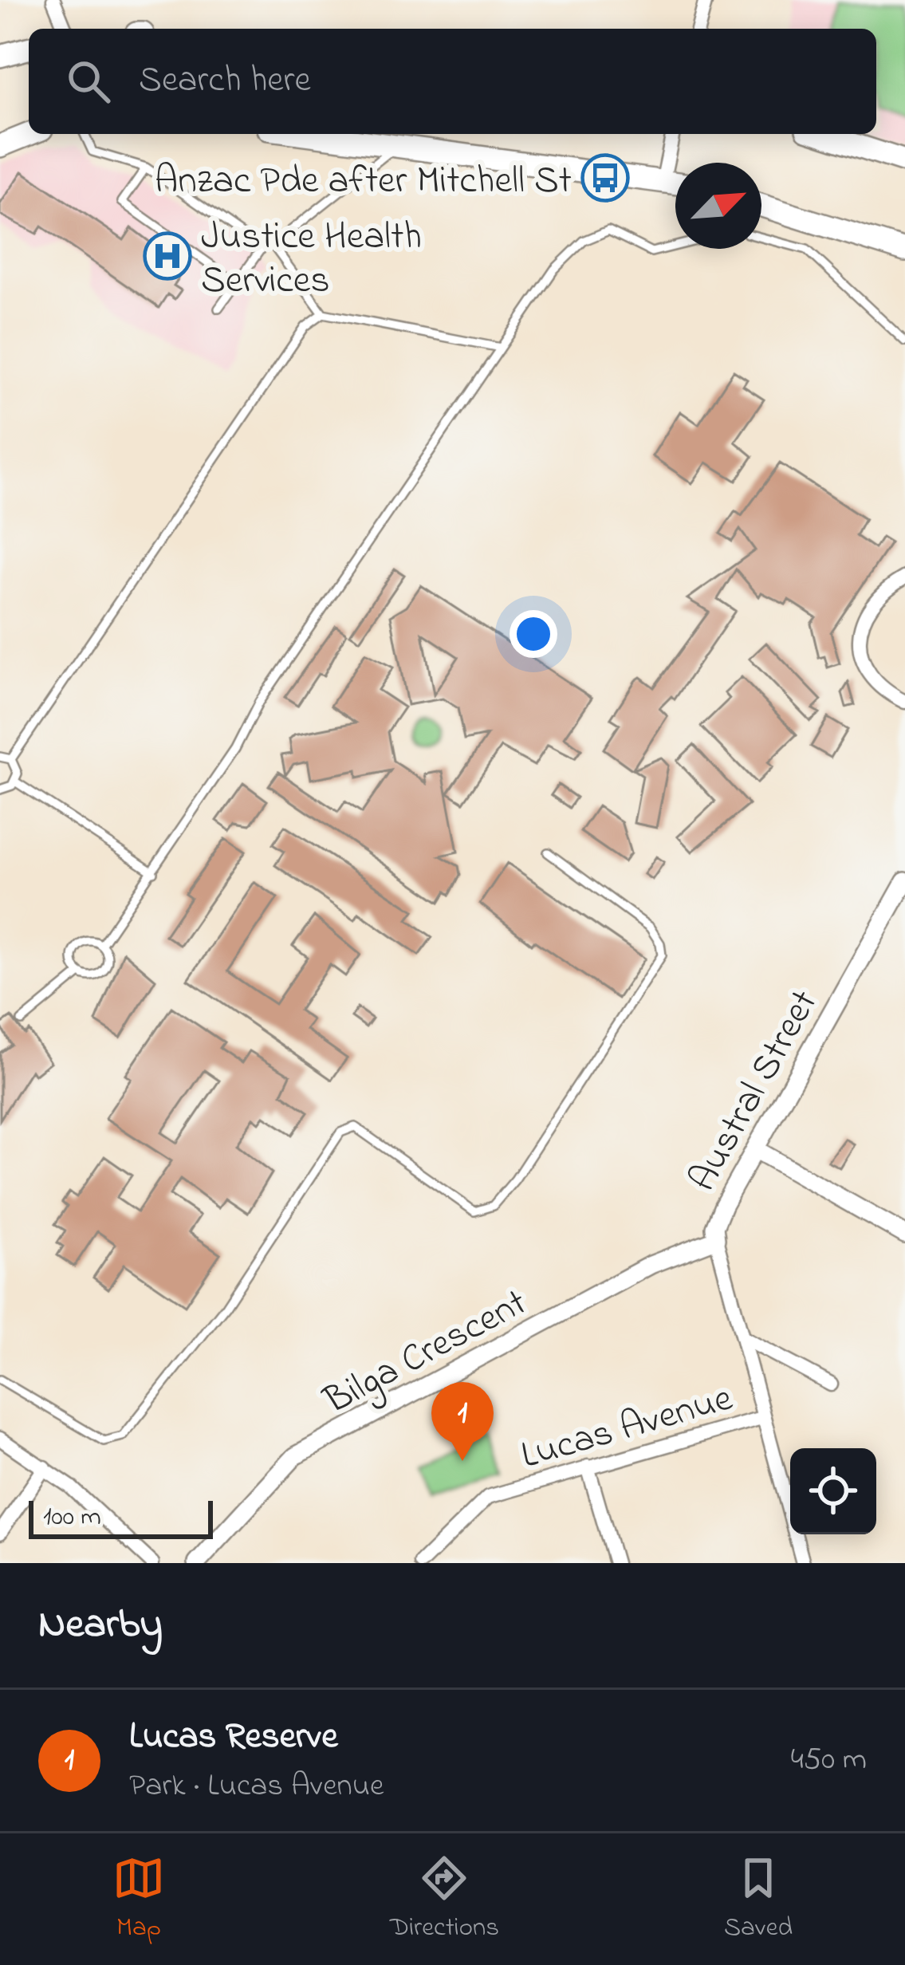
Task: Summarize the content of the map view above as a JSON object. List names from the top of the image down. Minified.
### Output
{"streets":{"street":["Austral Street","Bilga Crescent","Lucas Avenue"]},"crossings":[["Austral Street","Bilga Crescent"],["Austral Street","Lucas Avenue"]],"places":{"bus stop":["Anzac Pde after Mitchell St"],"hospital":["Justice Health Services"]},"scale_bar":"100 m","north":"top right","page":{"search":"Search here","pins":"1","scale":"100 m","heading":"Nearby","list":[{"mark":"1","name":"Lucas Reserve","note":"Park · Lucas Avenue","value":"450 m"}],"nav":["Map","Directions","Saved"]}}
